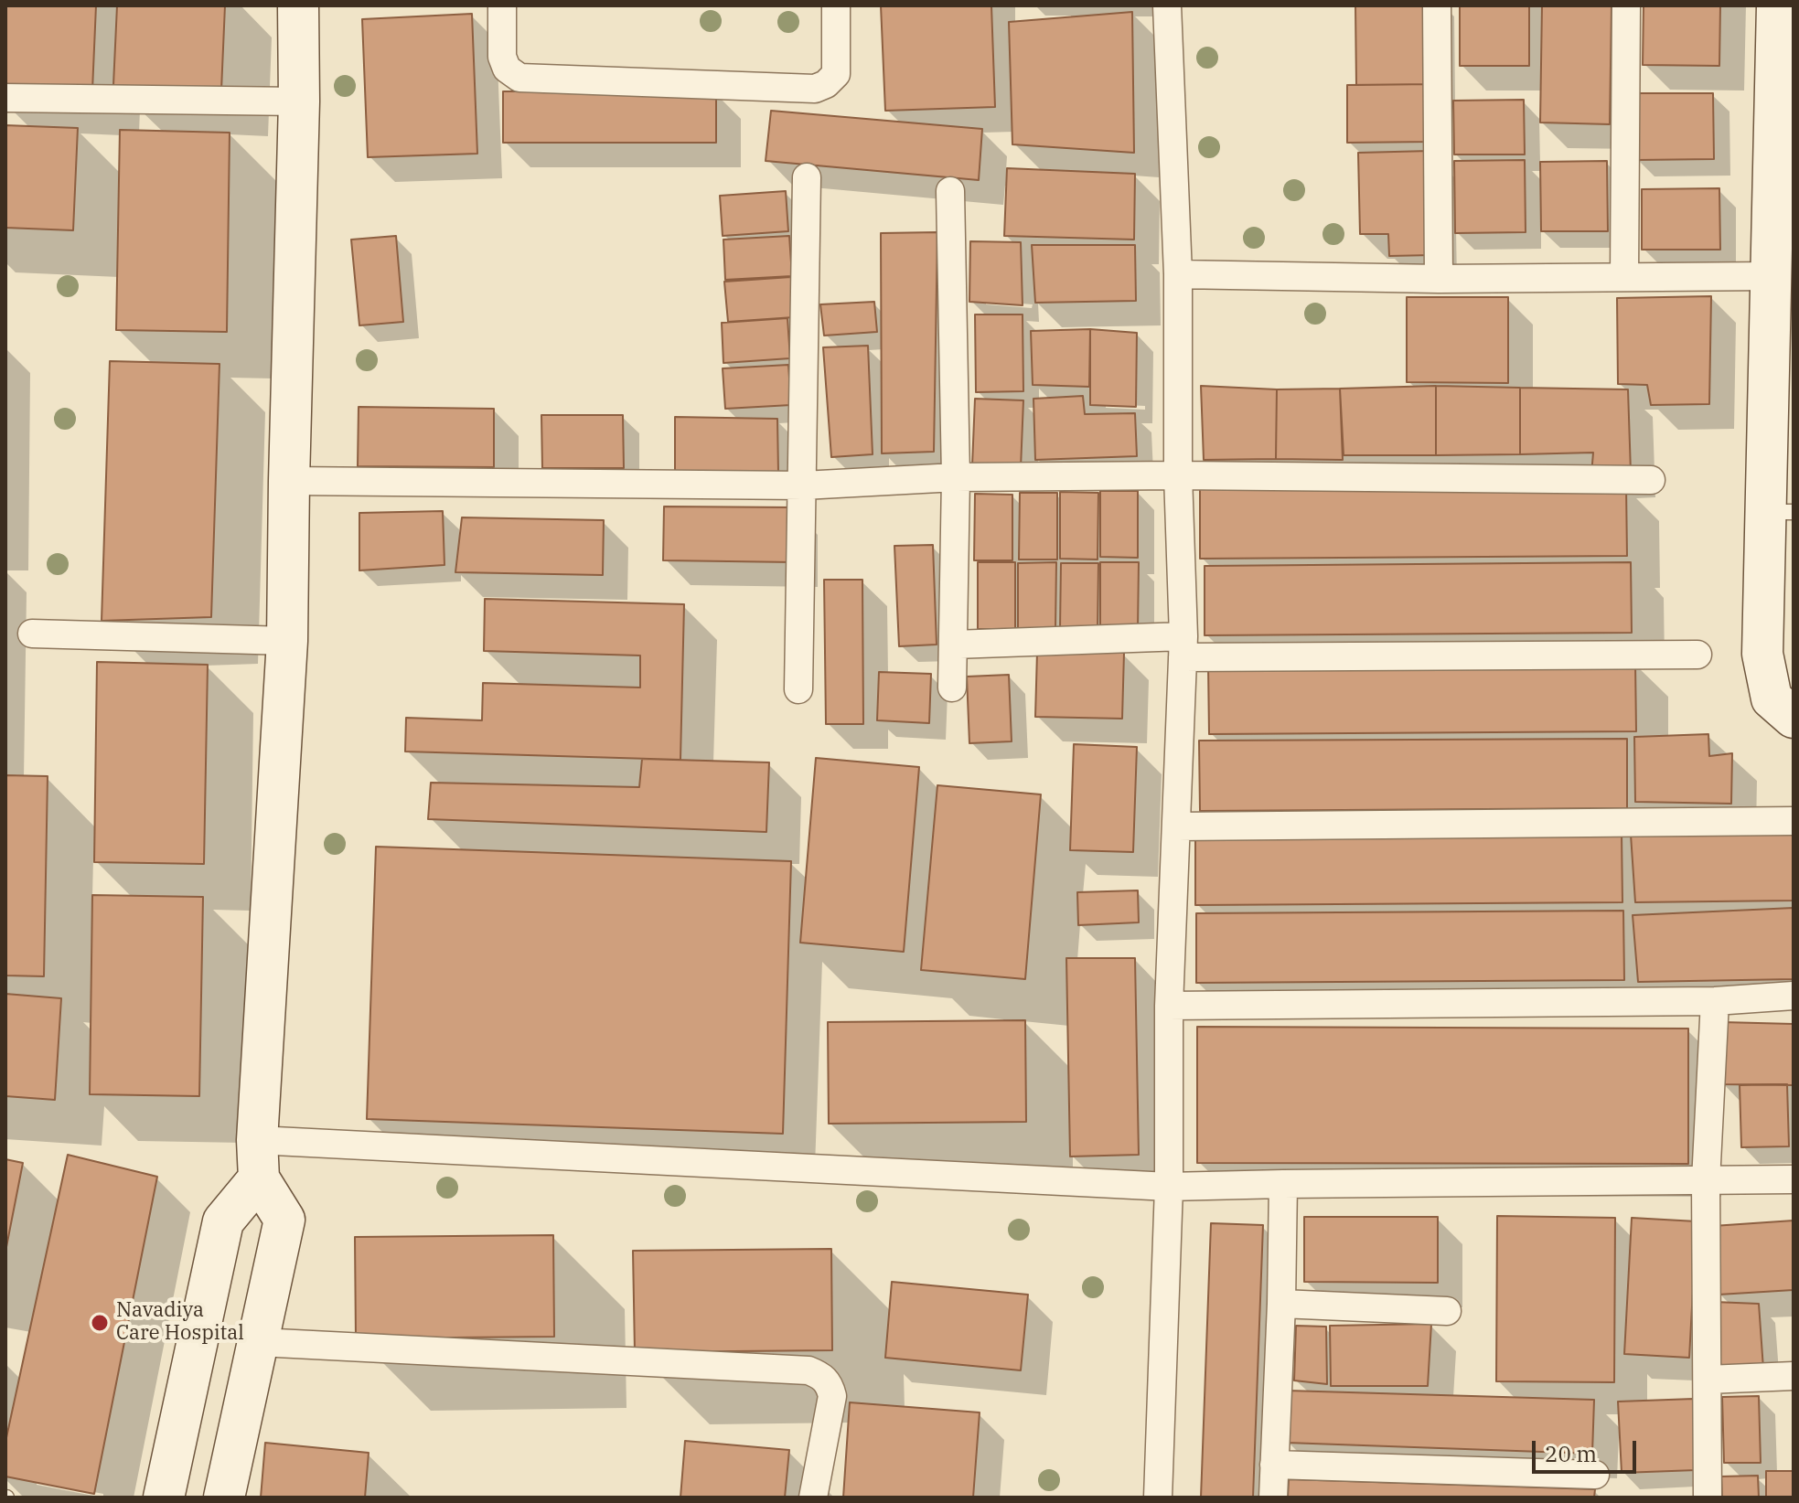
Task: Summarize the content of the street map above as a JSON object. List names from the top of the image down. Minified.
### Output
{"places":["Navadiya Care Hospital"],"scale_bar":"20 m"}
